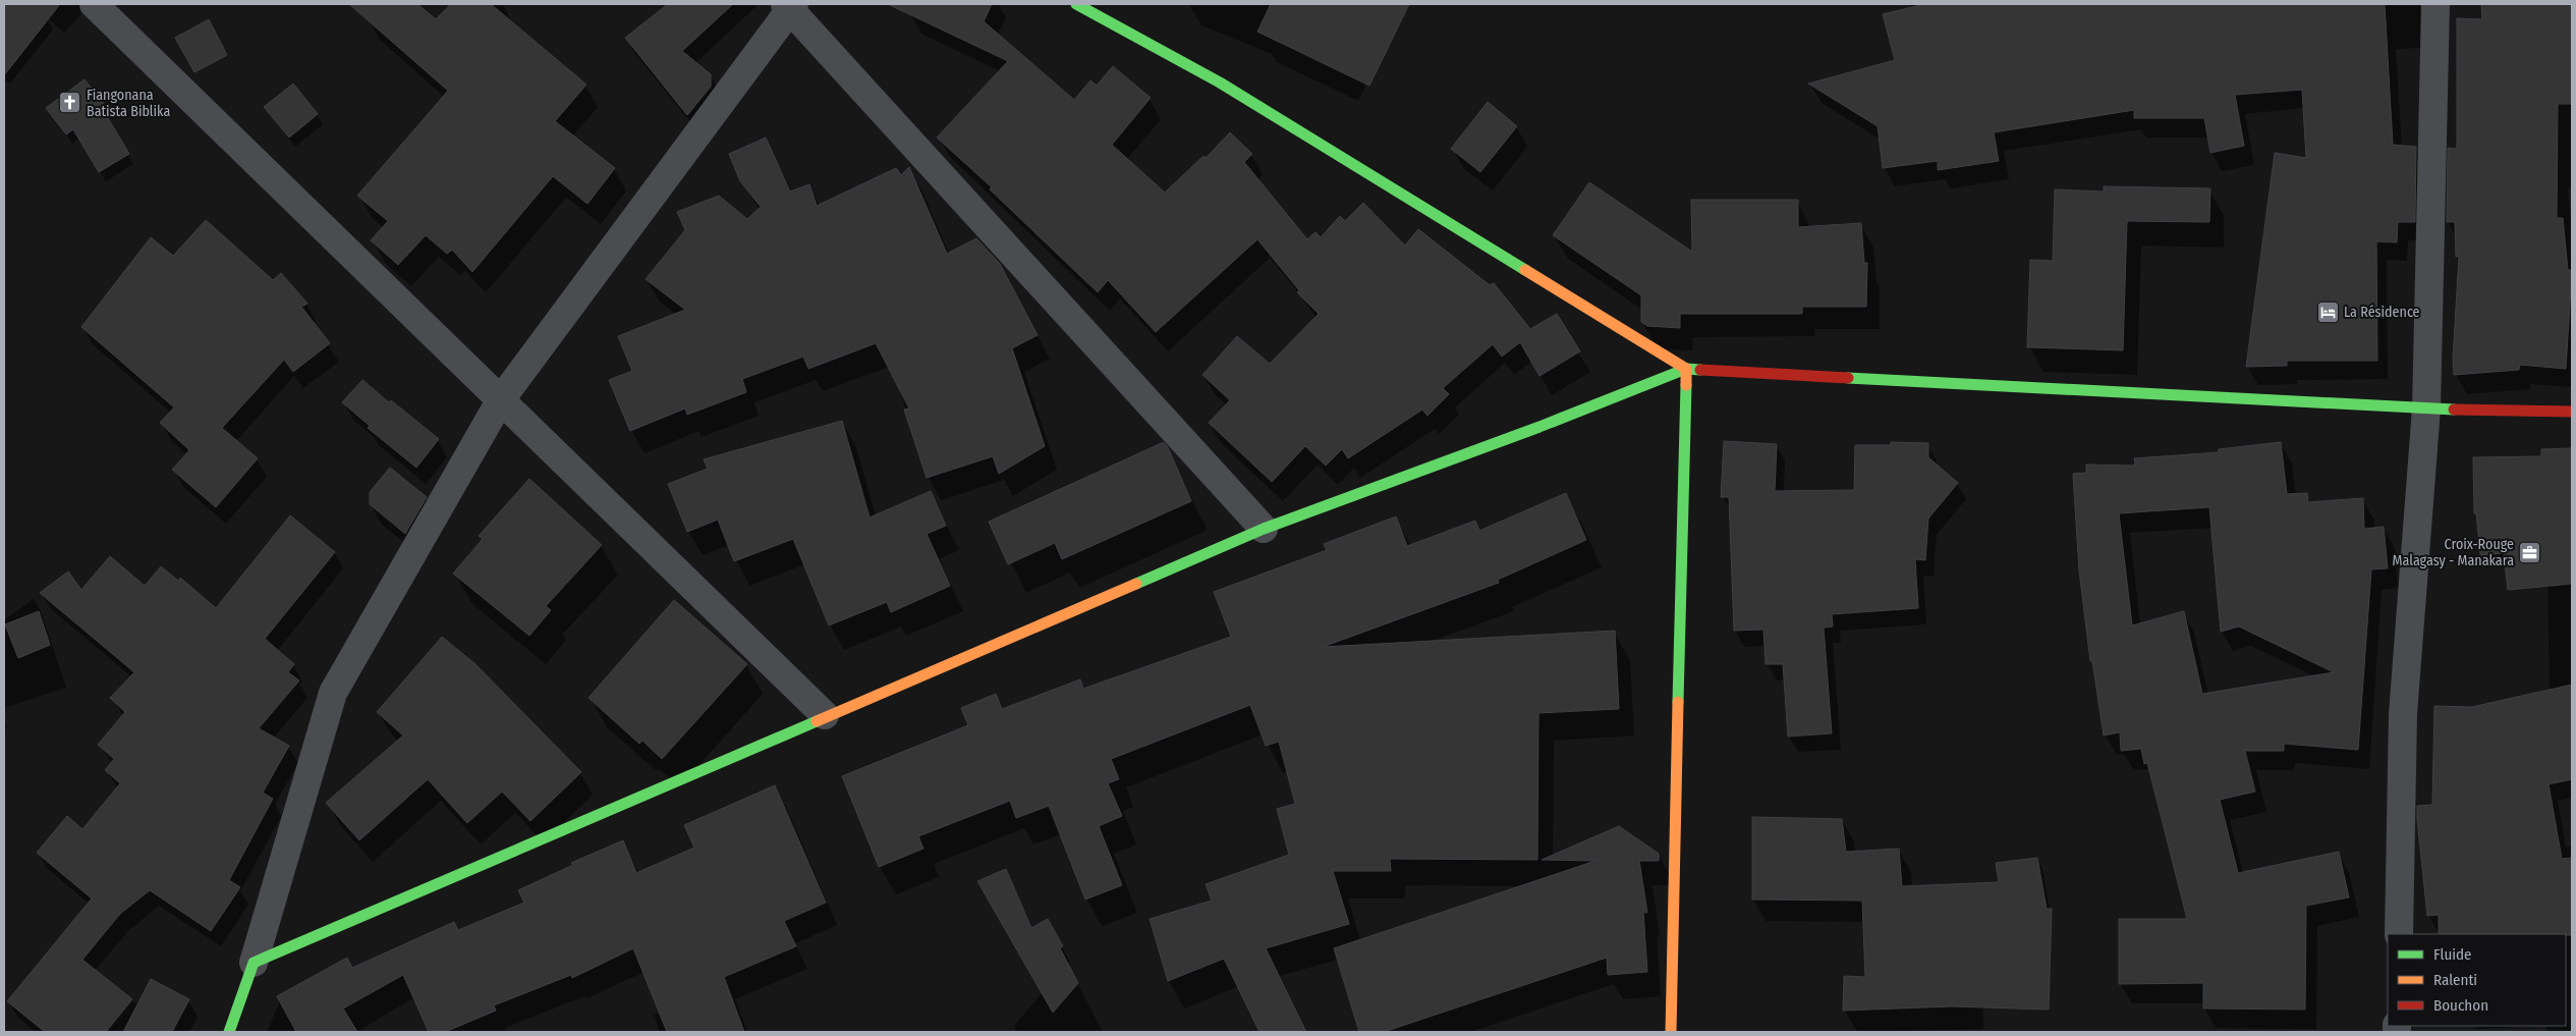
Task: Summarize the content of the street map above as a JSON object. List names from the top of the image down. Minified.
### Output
{"places":{"church":["Fiangonana Batista Biblika"],"hotel":["La Résidence"],"office":["Croix-Rouge Malagasy - Manakara"]},"legend":["Fluide","Ralenti","Bouchon"]}
